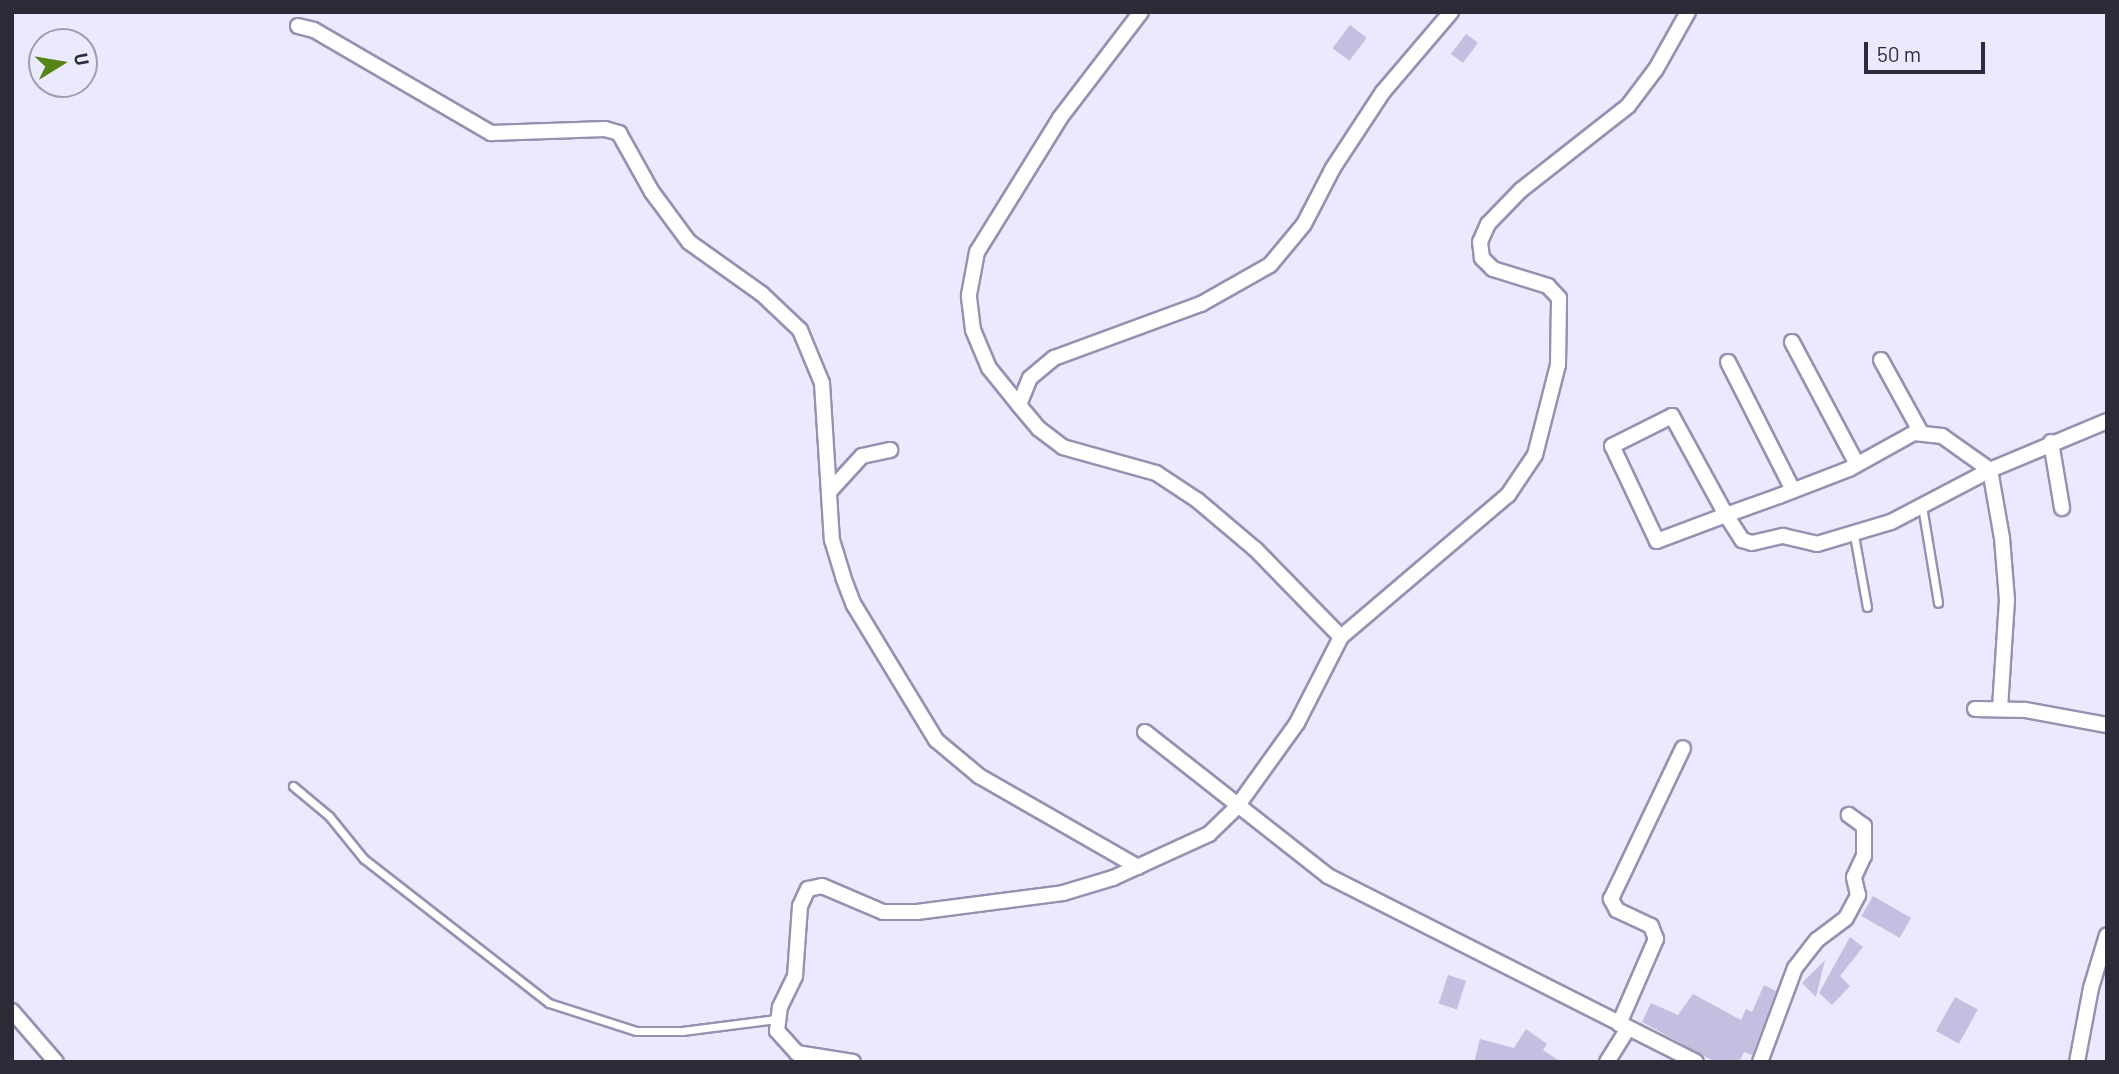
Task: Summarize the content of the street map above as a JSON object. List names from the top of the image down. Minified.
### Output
{"scale_bar":"50 m","north":"right"}
